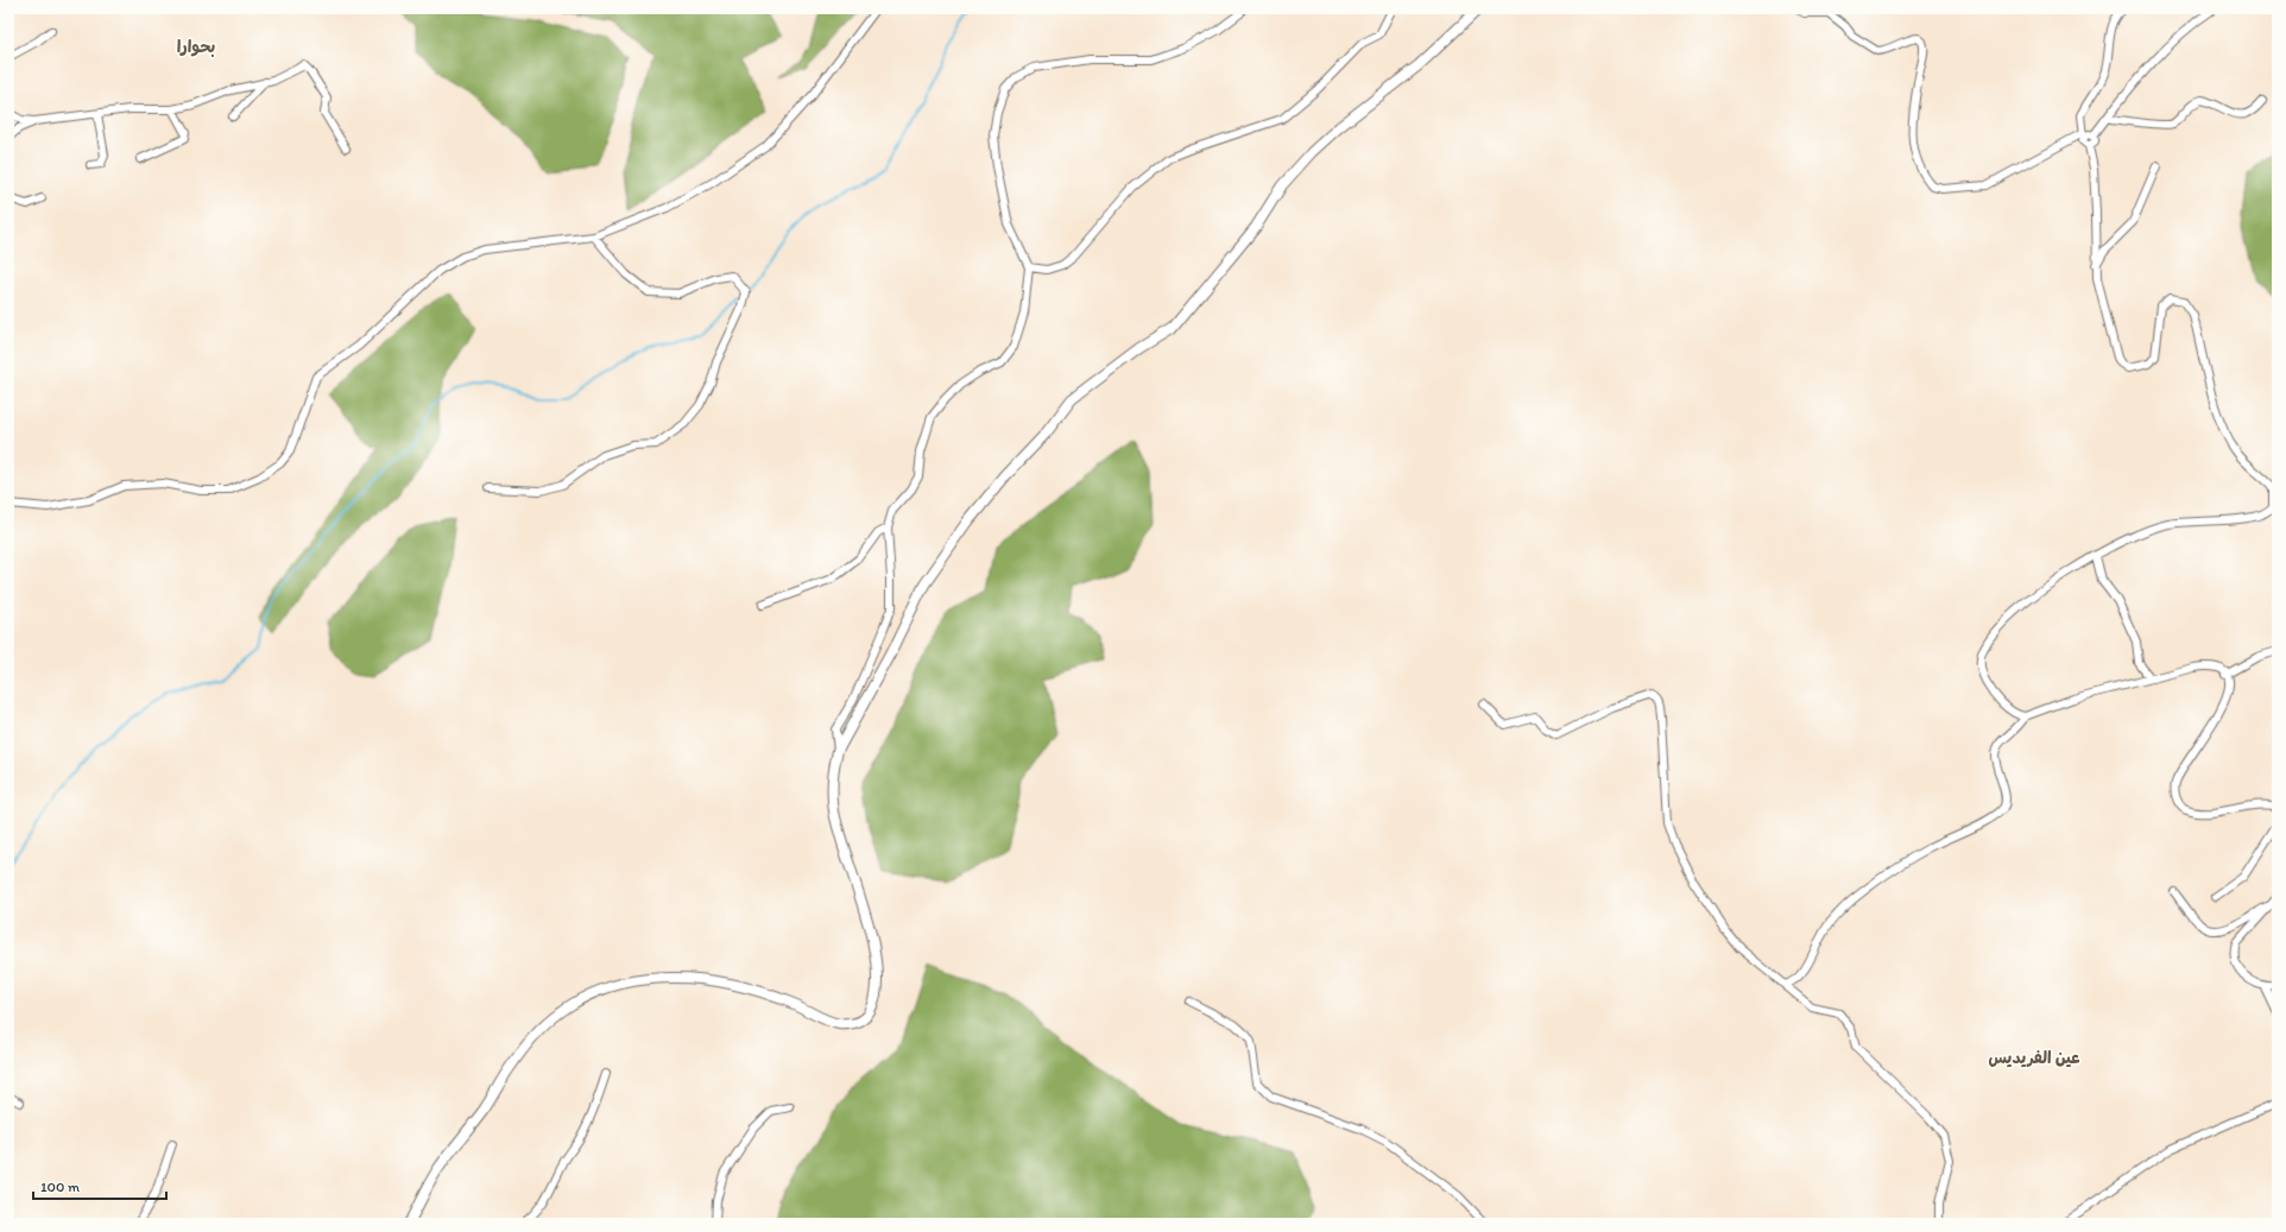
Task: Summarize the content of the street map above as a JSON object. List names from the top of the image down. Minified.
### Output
{"districts":["بحوارا","عين الفريديس"],"scale_bar":"100 m"}
